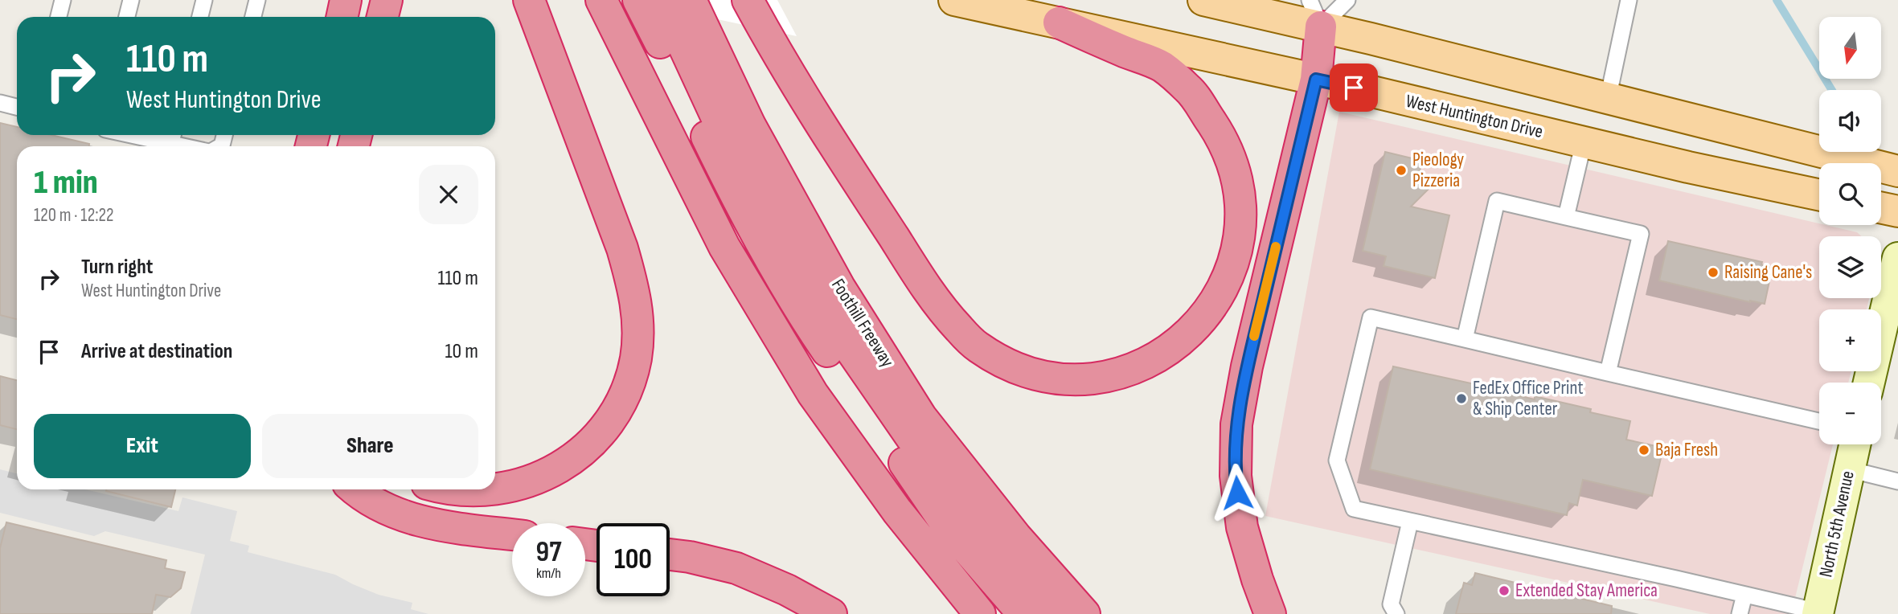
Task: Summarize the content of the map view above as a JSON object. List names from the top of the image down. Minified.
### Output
{"streets":{"highway":["Foothill Freeway"],"main road":["West Huntington Drive"],"street":["North 5th Avenue"]},"places":["Pieology Pizzeria","Raising Cane's","FedEx Office Print & Ship Center","Baja Fresh","Extended Stay America"],"north":"bottom","page":{"map_buttons":["+","−"],"turn":["110 m","West Huntington Drive"],"heading":["1 min","120 m · 12:22"],"list":[{"name":"Turn right","note":"West Huntington Drive","value":"110 m"},{"name":"Arrive at destination","value":"10 m"}],"buttons":["Exit","Share"],"speed":"97 km/h","limit":"100"}}
